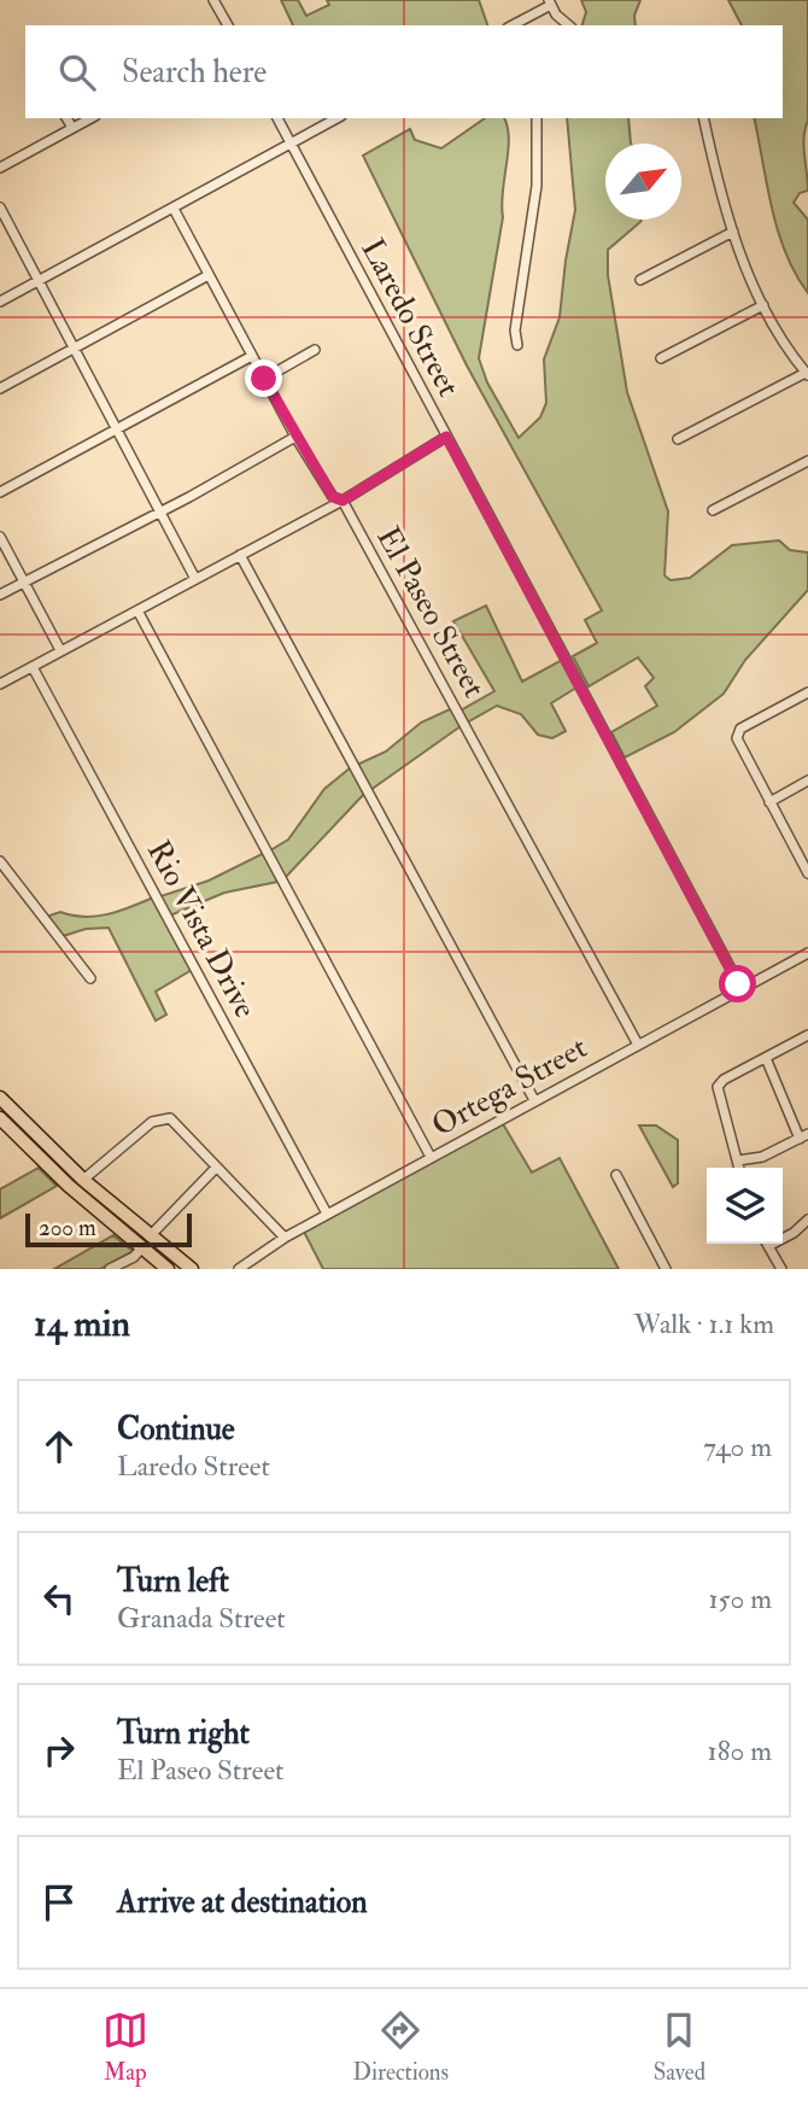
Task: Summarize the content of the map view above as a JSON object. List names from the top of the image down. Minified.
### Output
{"streets":{"street":["Laredo Street","El Paseo Street","Rio Vista Drive","Ortega Street"]},"crossings":[["Laredo Street","Ortega Street"],["El Paseo Street","Ortega Street"],["Rio Vista Drive","Ortega Street"]],"scale_bar":"200 m","north":"top right","page":{"search":"Search here","scale":"200 m","heading":["14 min","Walk · 1.1 km"],"list":[["Continue","Laredo Street","740 m"],["Turn left","Granada Street","150 m"],["Turn right","El Paseo Street","180 m"],"Arrive at destination"],"nav":["Map","Directions","Saved"]}}
